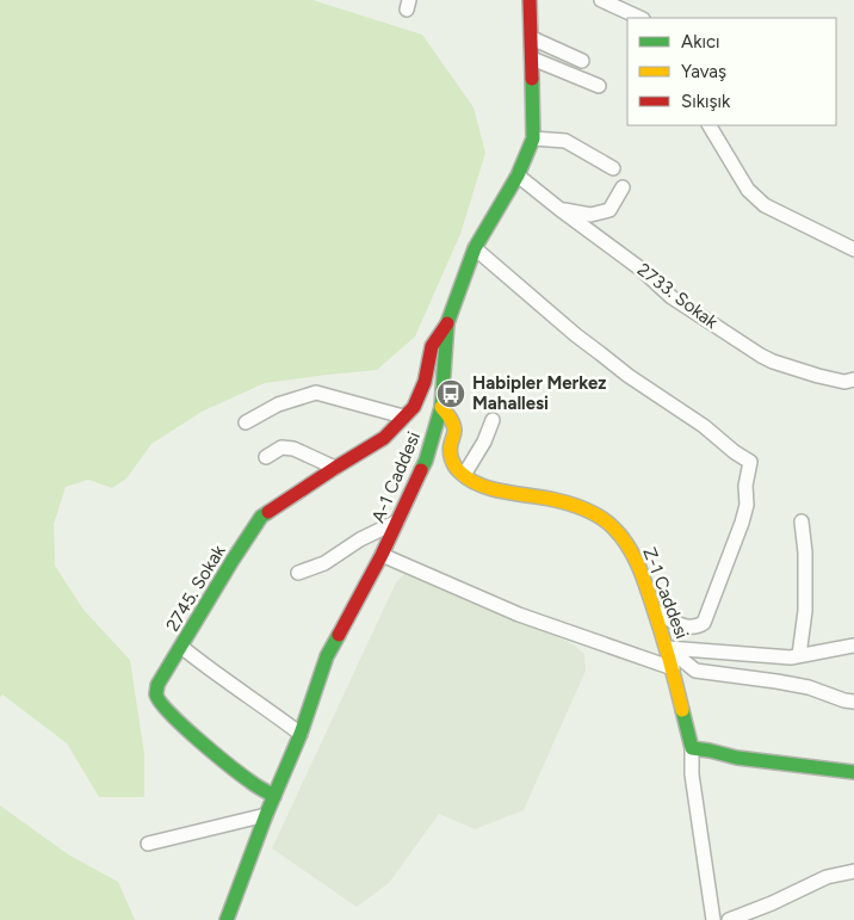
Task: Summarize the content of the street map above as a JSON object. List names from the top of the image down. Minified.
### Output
{"streets":{"street":["2733. Sokak","A-1 Caddesi","2745. Sokak","Z-1 Caddesi"]},"crossings":[["2733. Sokak","A-1 Caddesi"],["A-1 Caddesi","2745. Sokak"]],"places":{"bus stop":["Habipler Merkez Mahallesi"]},"legend":["Akıcı","Yavaş","Sıkışık"]}
